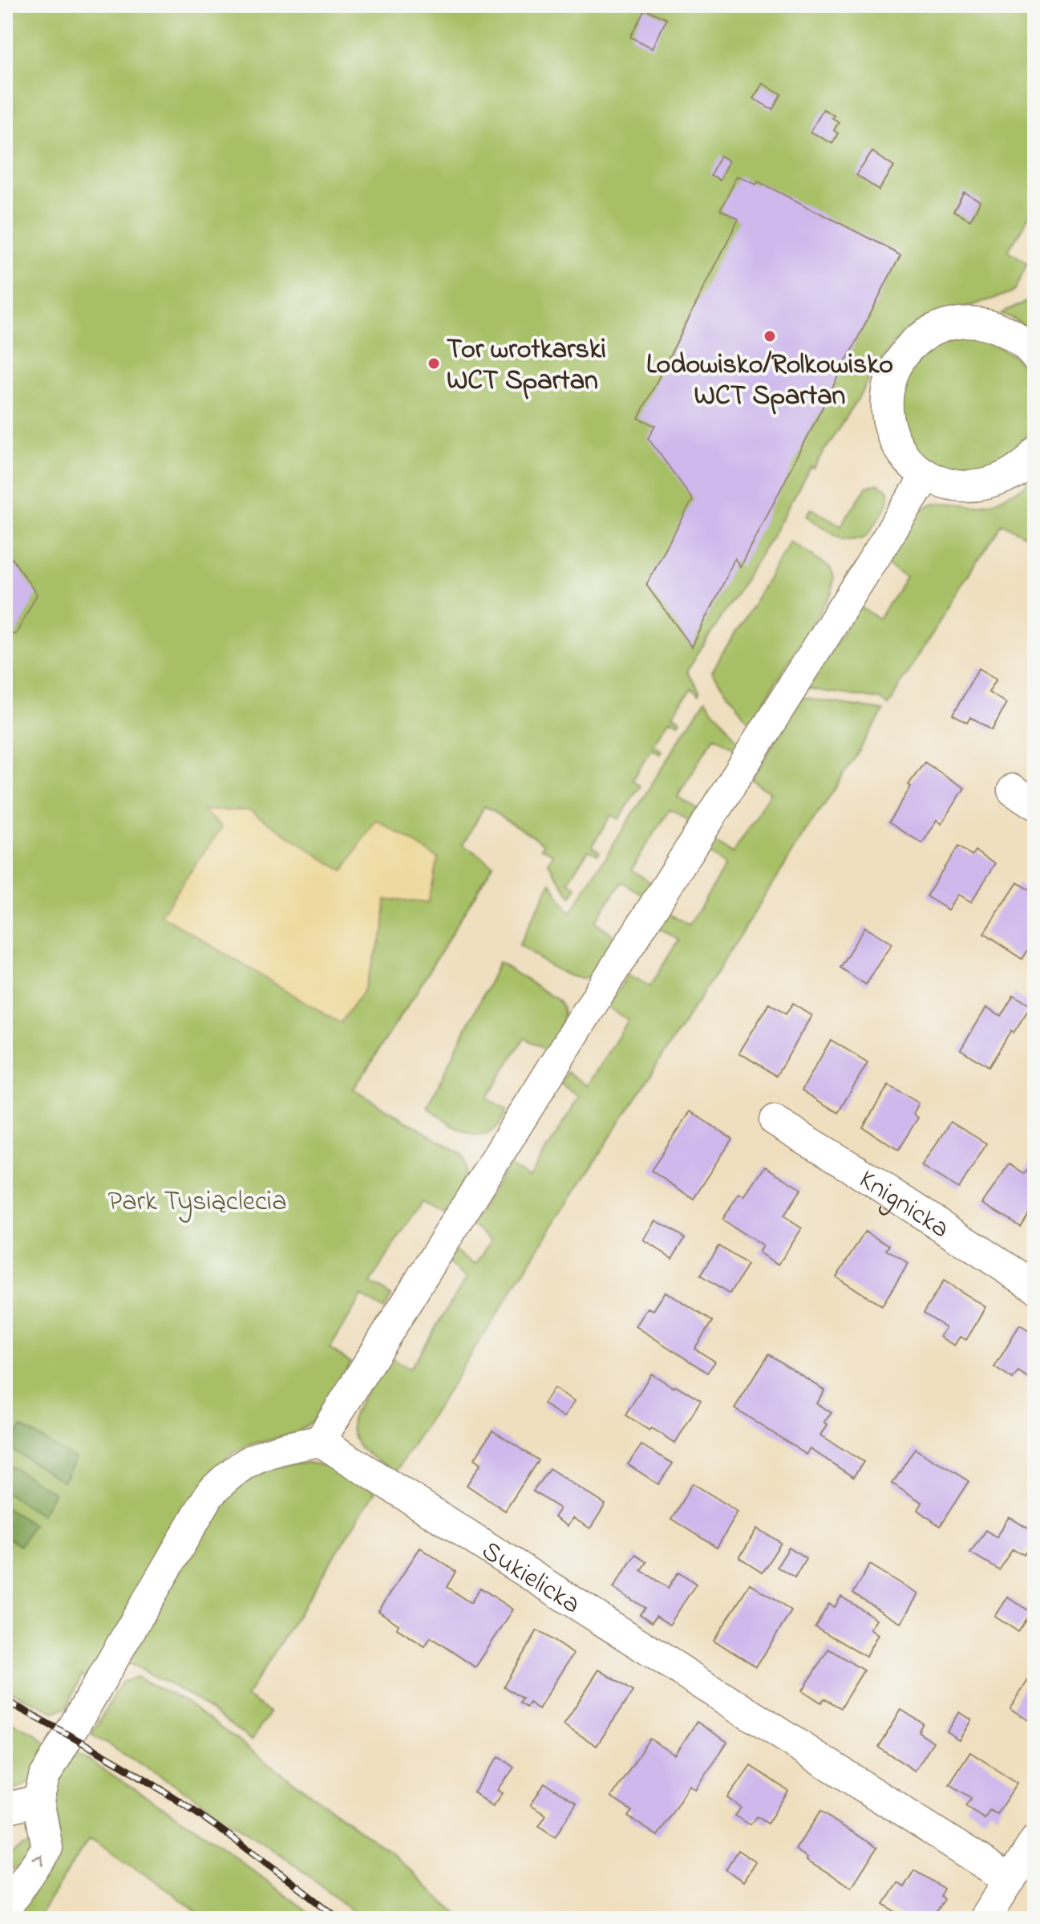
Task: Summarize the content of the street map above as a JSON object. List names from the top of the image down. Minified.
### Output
{"streets":{"street":["Knignicka","Sukielicka"]},"parks":["Park Tysiąclecia"],"places":["Lodowisko/Rolkowisko WCT Spartan","Tor wrotkarski WCT Spartan"]}
